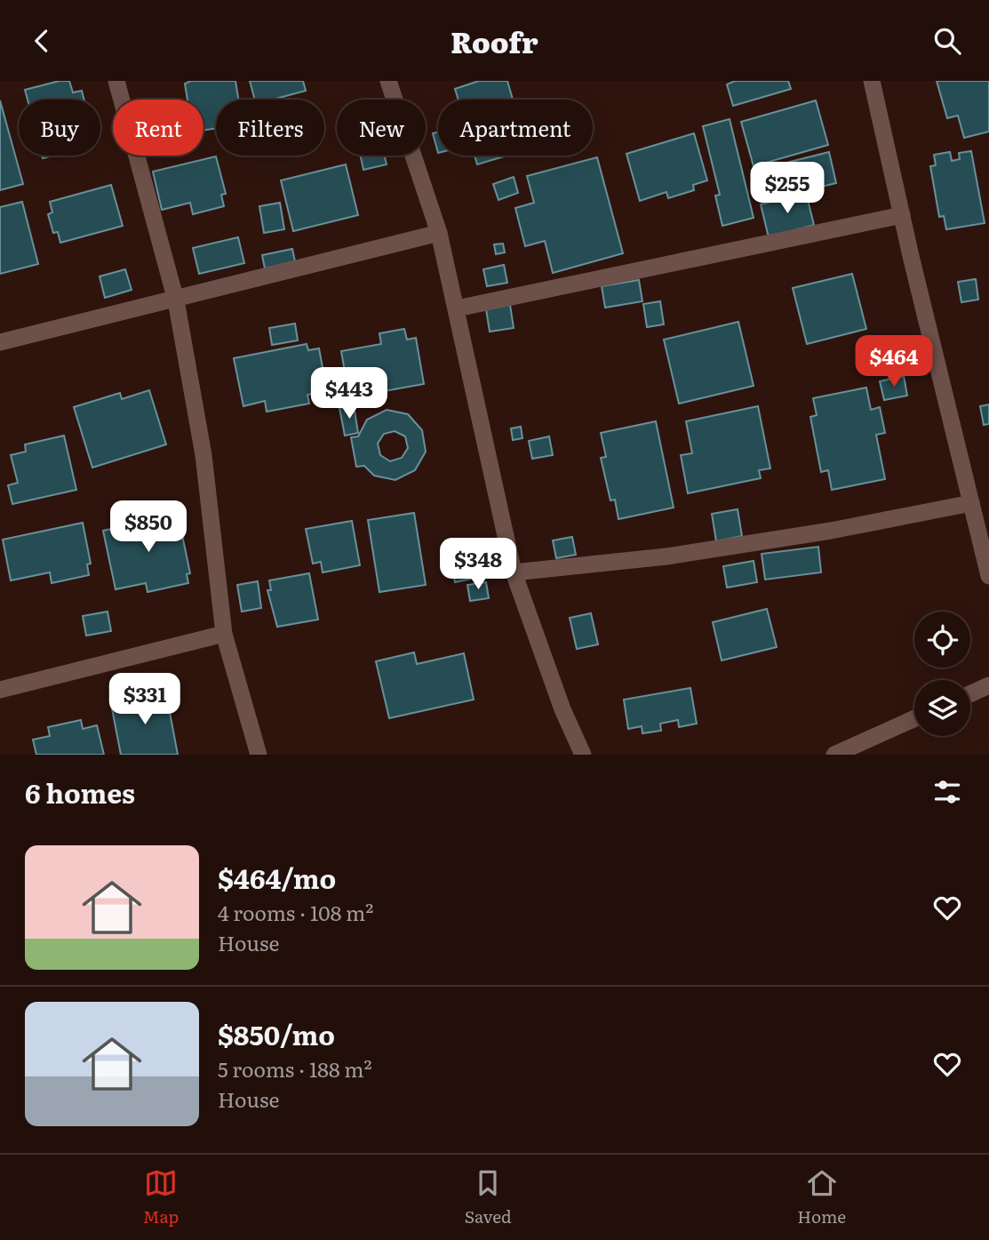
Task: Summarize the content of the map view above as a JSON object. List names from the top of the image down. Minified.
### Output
{"page":{"header":"Roofr","chip":["Buy","Rent","Filters","New","Apartment"],"price":["$255","$464","$443","$850","$348","$331"],"heading":"6 homes","list":[{"name":"$464/mo","note":"4 rooms · 108 m² · House"},{"name":"$850/mo","note":"5 rooms · 188 m² · House"}],"tabs":["Map","Saved","Home"]}}
